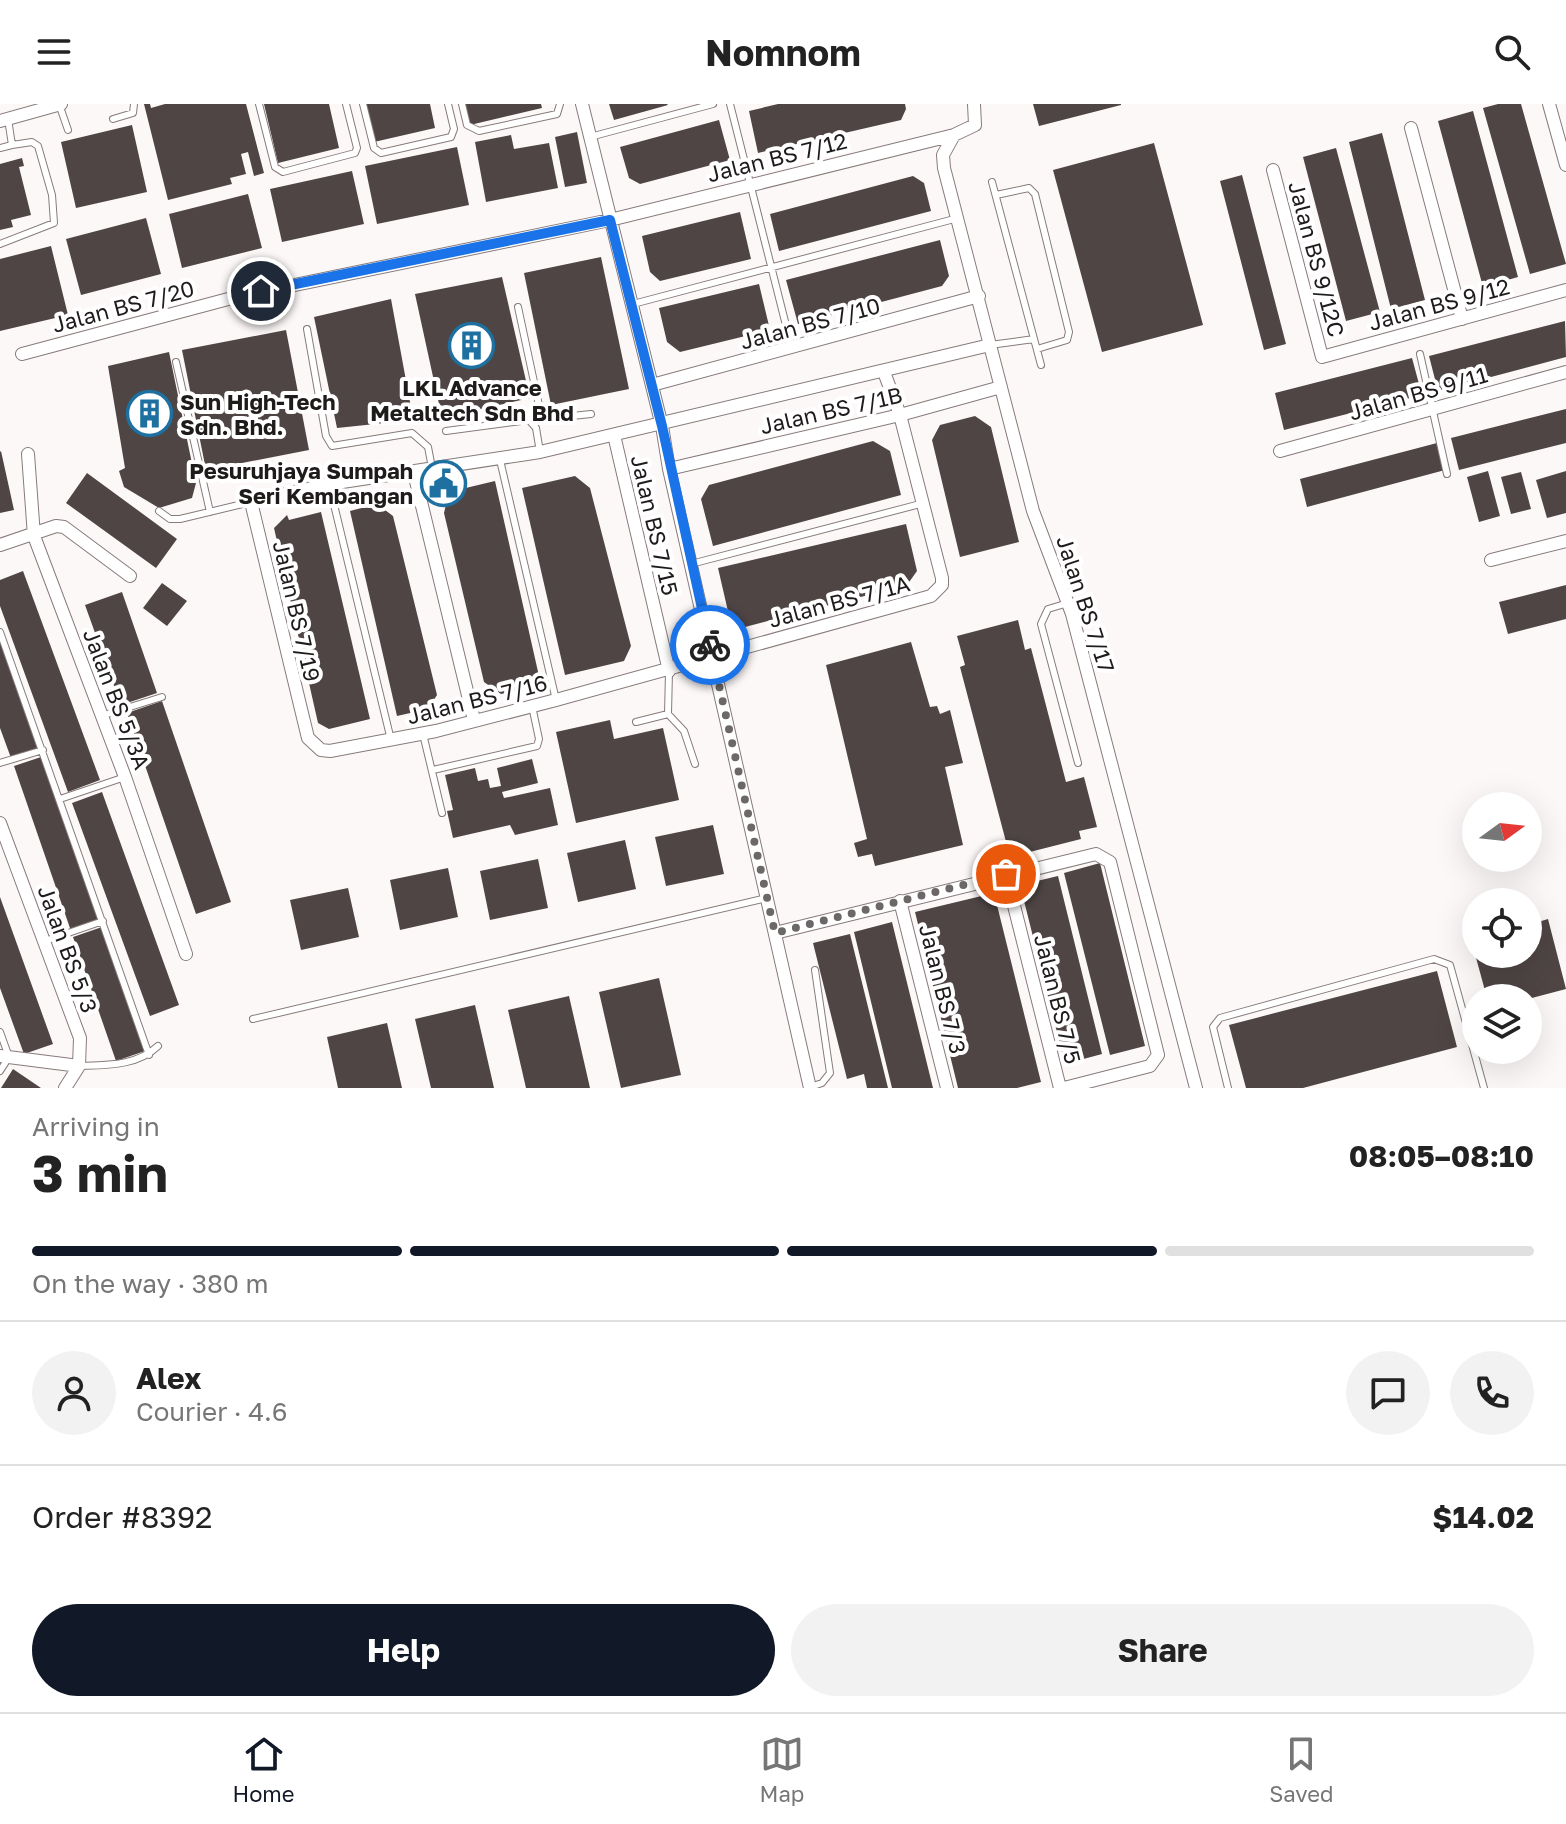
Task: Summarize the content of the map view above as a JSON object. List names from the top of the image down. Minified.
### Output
{"streets":{"street":["Jalan BS 7/12","Jalan BS 9/12C","Jalan BS 9/12","Jalan BS 7/20","Jalan BS 7/10","Jalan BS 9/11","Jalan BS 7/1B","Jalan BS 7/15","Jalan BS 7/1A","Jalan BS 7/17","Jalan BS 7/19","Jalan BS 5/3A","Jalan BS 7/16","Jalan BS 5/3","Jalan BS 7/3","Jalan BS 7/5"]},"crossings":[["Jalan BS 7/12","Jalan BS 7/20"],["Jalan BS 7/12","Jalan BS 7/17"],["Jalan BS 9/12C","Jalan BS 9/12"],["Jalan BS 7/10","Jalan BS 7/17"],["Jalan BS 7/1B","Jalan BS 7/15"],["Jalan BS 7/1B","Jalan BS 7/1A"],["Jalan BS 7/1B","Jalan BS 7/17"],["Jalan BS 7/1B","Jalan BS 7/19"],["Jalan BS 7/15","Jalan BS 7/16"],["Jalan BS 7/1A","Jalan BS 7/16"],["Jalan BS 7/19","Jalan BS 7/16"]],"places":{"building":["LKL Advance Metaltech Sdn Bhd","Sun High-Tech Sdn. Bhd."],"public building":["Pesuruhjaya Sumpah Seri Kembangan"]},"north":"right","page":{"header":"Nomnom","heading":["3 min","Arriving in","08:05–08:10"],"panel":["Alex","Courier · 4.6","Order #8392","$14.02"],"bar":"On the way · 380 m","buttons":["Help","Share"],"tabs":["Home","Map","Saved"]}}
